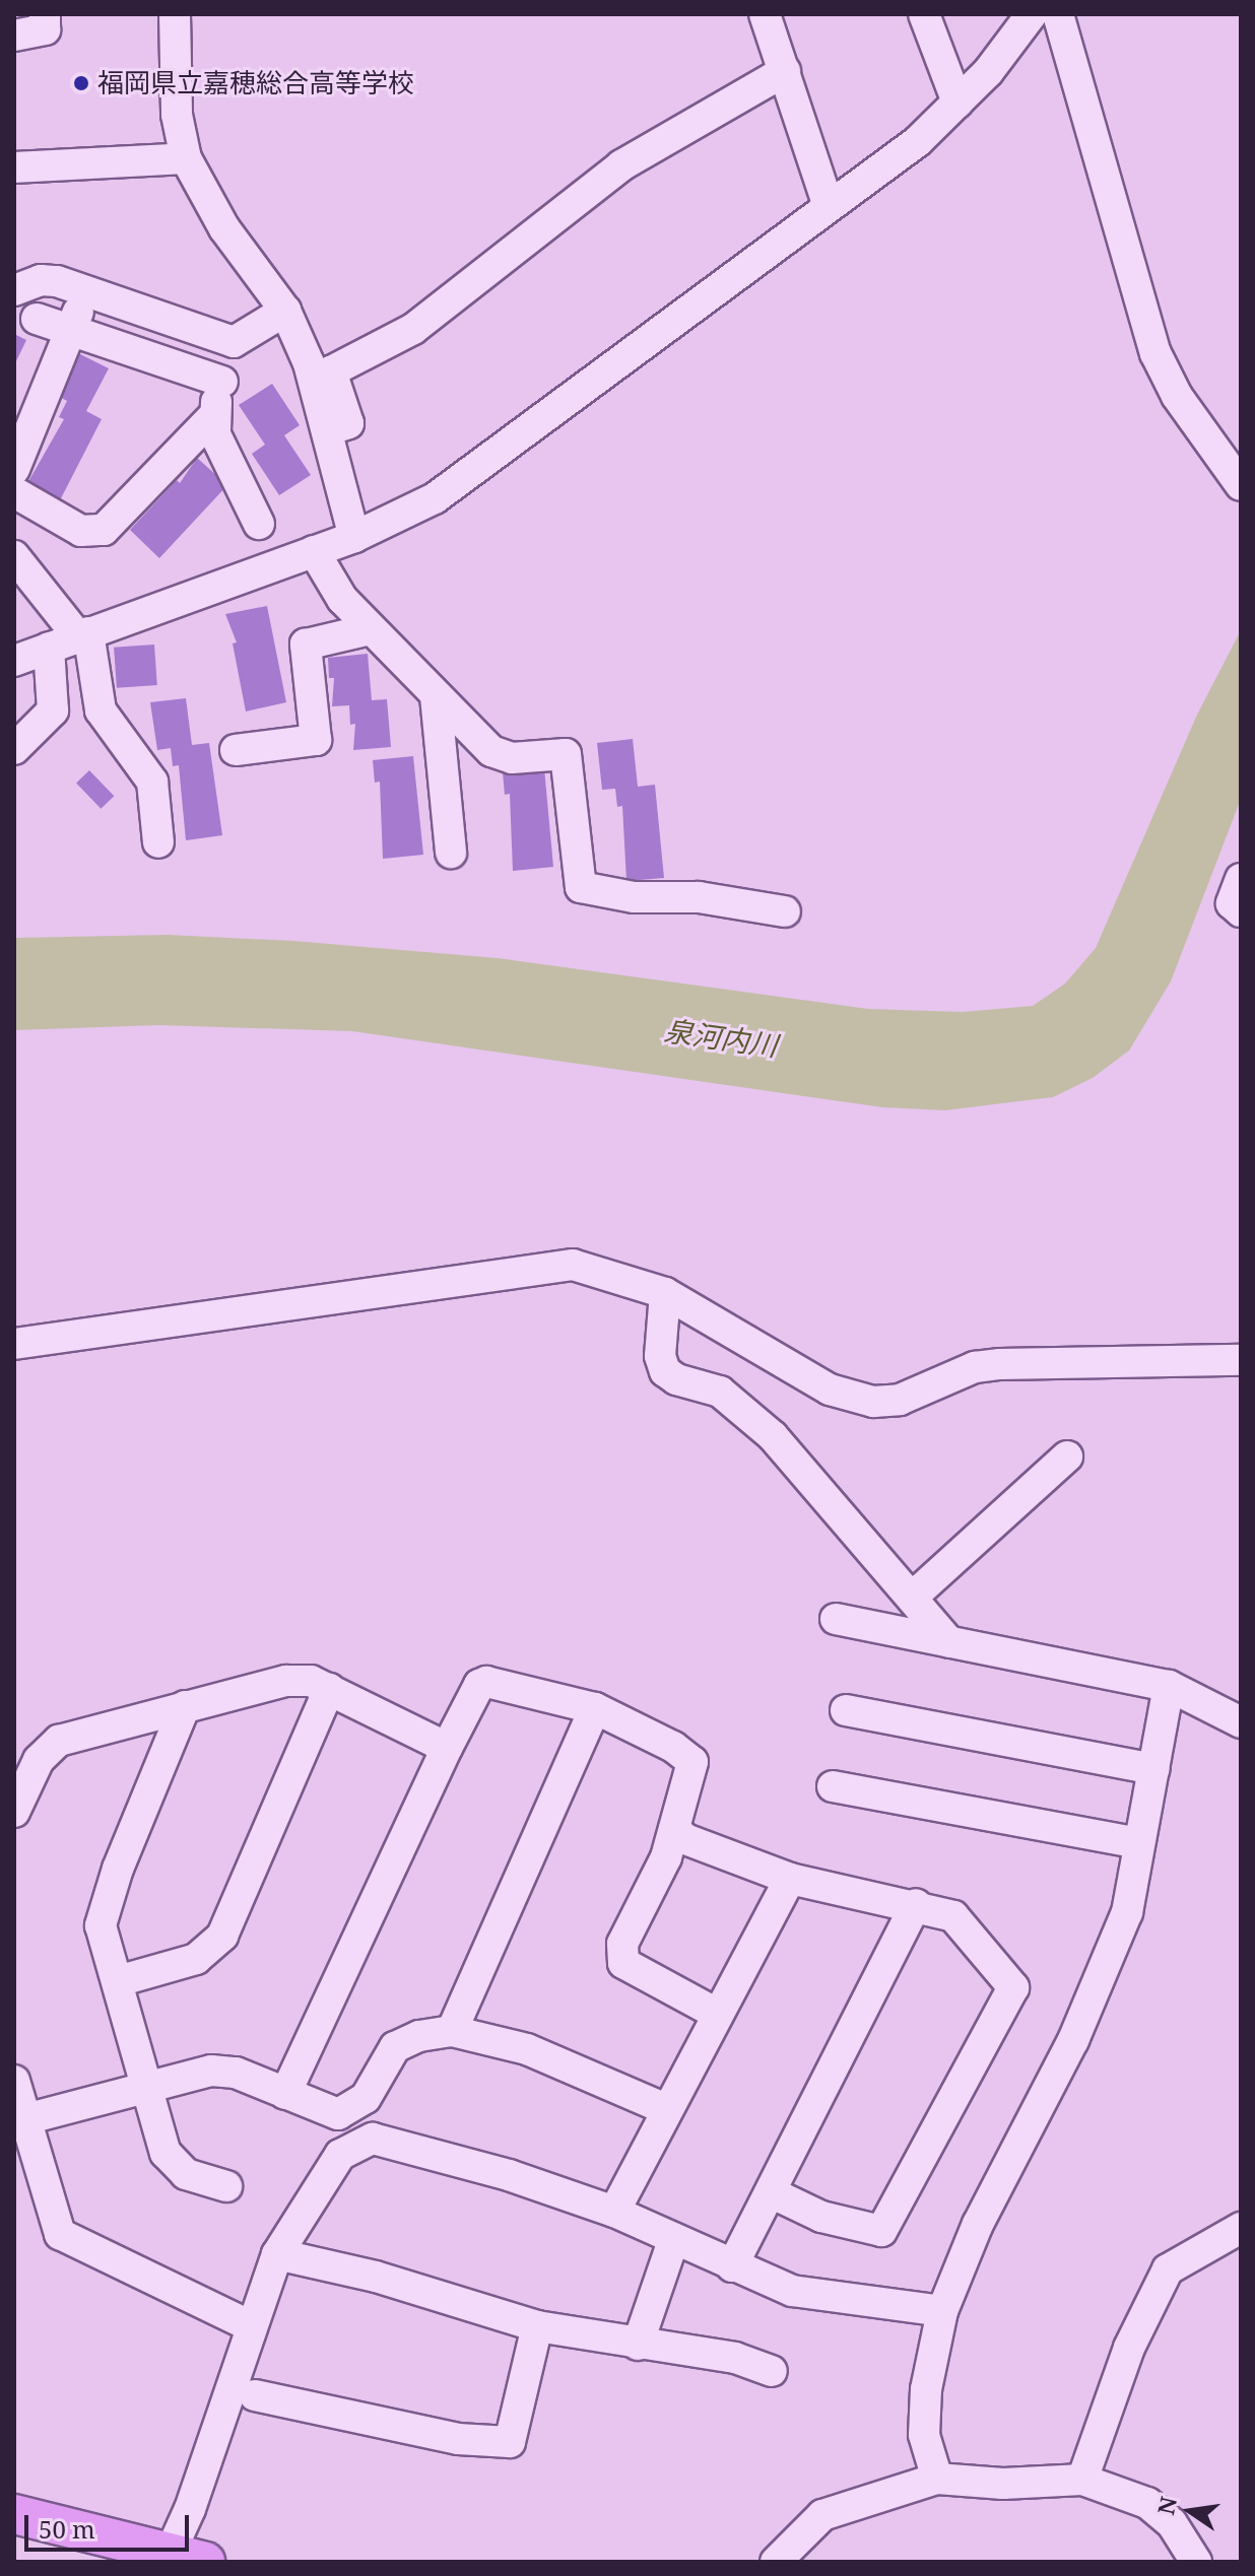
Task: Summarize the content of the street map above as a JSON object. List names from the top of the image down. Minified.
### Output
{"water":["泉河内川"],"places":["福岡県立嘉穂総合高等学校"],"scale_bar":"50 m","north":"left"}
